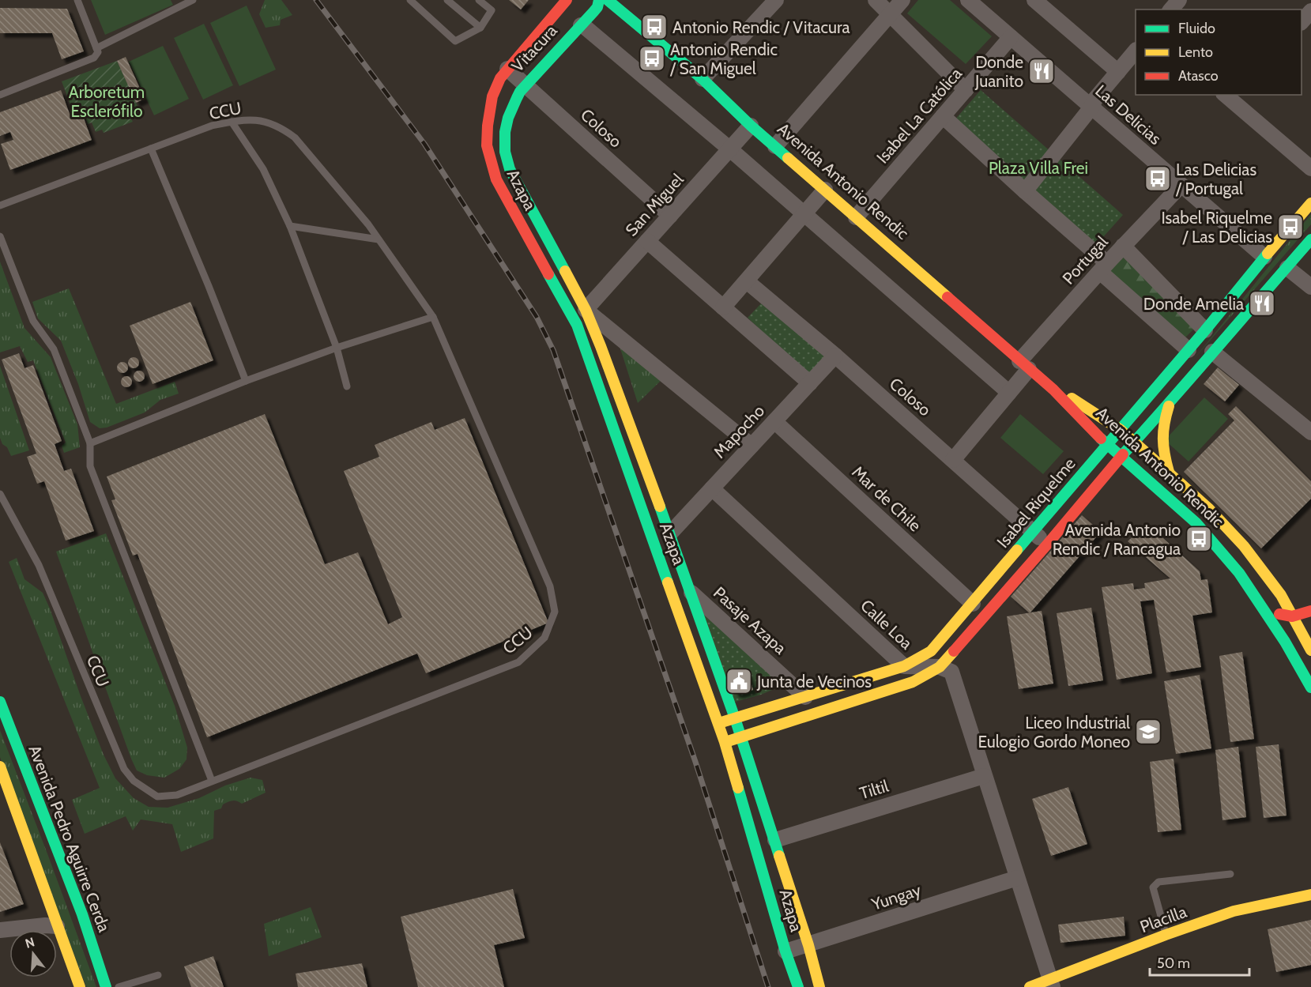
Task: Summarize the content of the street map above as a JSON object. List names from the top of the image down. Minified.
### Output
{"streets":{"street":["Vitacura","Las Delicias","Isabel La Católica","Coloso","Avenida Antonio Rendic","Azapa","San Miguel","Portugal","Mapocho","Mar de Chile","Isabel Riquelme","Pasaje Azapa","Calle Loa","Tiltil","Avenida Pedro Aguirre Cerda","Yungay","Placilla"],"lane":["CCU"]},"crossings":[["Vitacura","Coloso"],["Vitacura","Azapa"],["Las Delicias","Isabel La Católica"],["Las Delicias","Portugal"],["Las Delicias","Isabel Riquelme"],["Isabel La Católica","Avenida Antonio Rendic"],["Coloso","San Miguel"],["Coloso","Portugal"],["Coloso","Mapocho"],["Coloso","Isabel Riquelme"],["Avenida Antonio Rendic","San Miguel"],["Avenida Antonio Rendic","Portugal"],["Avenida Antonio Rendic","Isabel Riquelme"],["Azapa","San Miguel"],["Azapa","Mapocho"],["Azapa","Isabel Riquelme"],["Azapa","Pasaje Azapa"],["Azapa","Tiltil"],["Azapa","Yungay"],["Mapocho","Mar de Chile"],["Mapocho","Calle Loa"],["Mar de Chile","Isabel Riquelme"],["Isabel Riquelme","Pasaje Azapa"],["Isabel Riquelme","Calle Loa"]],"parks":["Arboretum Esclerófilo","Plaza Villa Frei"],"places":{"bus stop":["Antonio Rendic / Vitacura","Antonio Rendic / San Miguel","Las Delicias / Portugal","Isabel Riquelme / Las Delicias","Avenida Antonio Rendic / Rancagua"],"restaurant":["Donde Juanito","Donde Amelia"],"public building":["Junta de Vecinos"],"school or university":["Liceo Industrial Eulogio Gordo Moneo"]},"legend":["Fluido","Lento","Atasco"],"scale_bar":"50 m","north":"top"}
